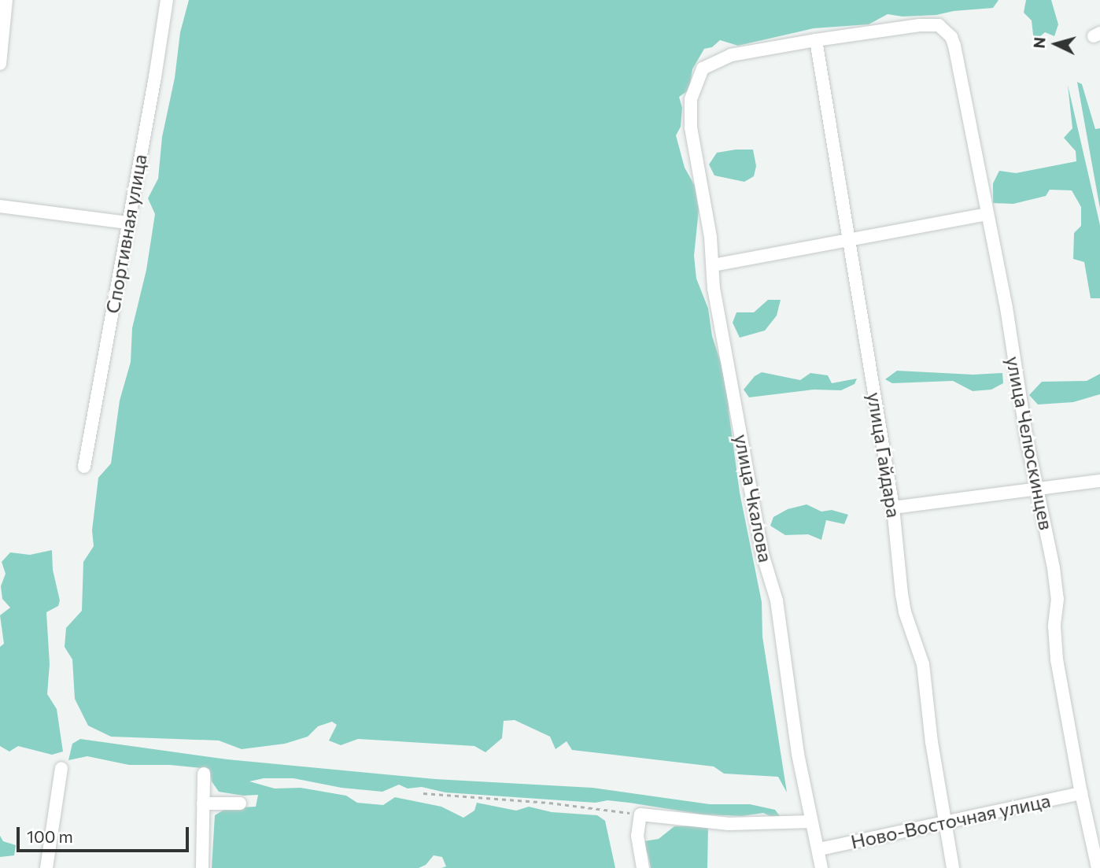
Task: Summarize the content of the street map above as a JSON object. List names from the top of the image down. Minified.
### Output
{"streets":{"street":["Спортивная улица","улица Челюскинцев","улица Гайдара","улица Чкалова","Ново-Восточная улица"]},"crossings":[["улица Челюскинцев","улица Чкалова"],["улица Челюскинцев","Ново-Восточная улица"],["улица Гайдара","улица Чкалова"],["улица Гайдара","Ново-Восточная улица"],["улица Чкалова","Ново-Восточная улица"]],"scale_bar":"100 m","north":"left"}
